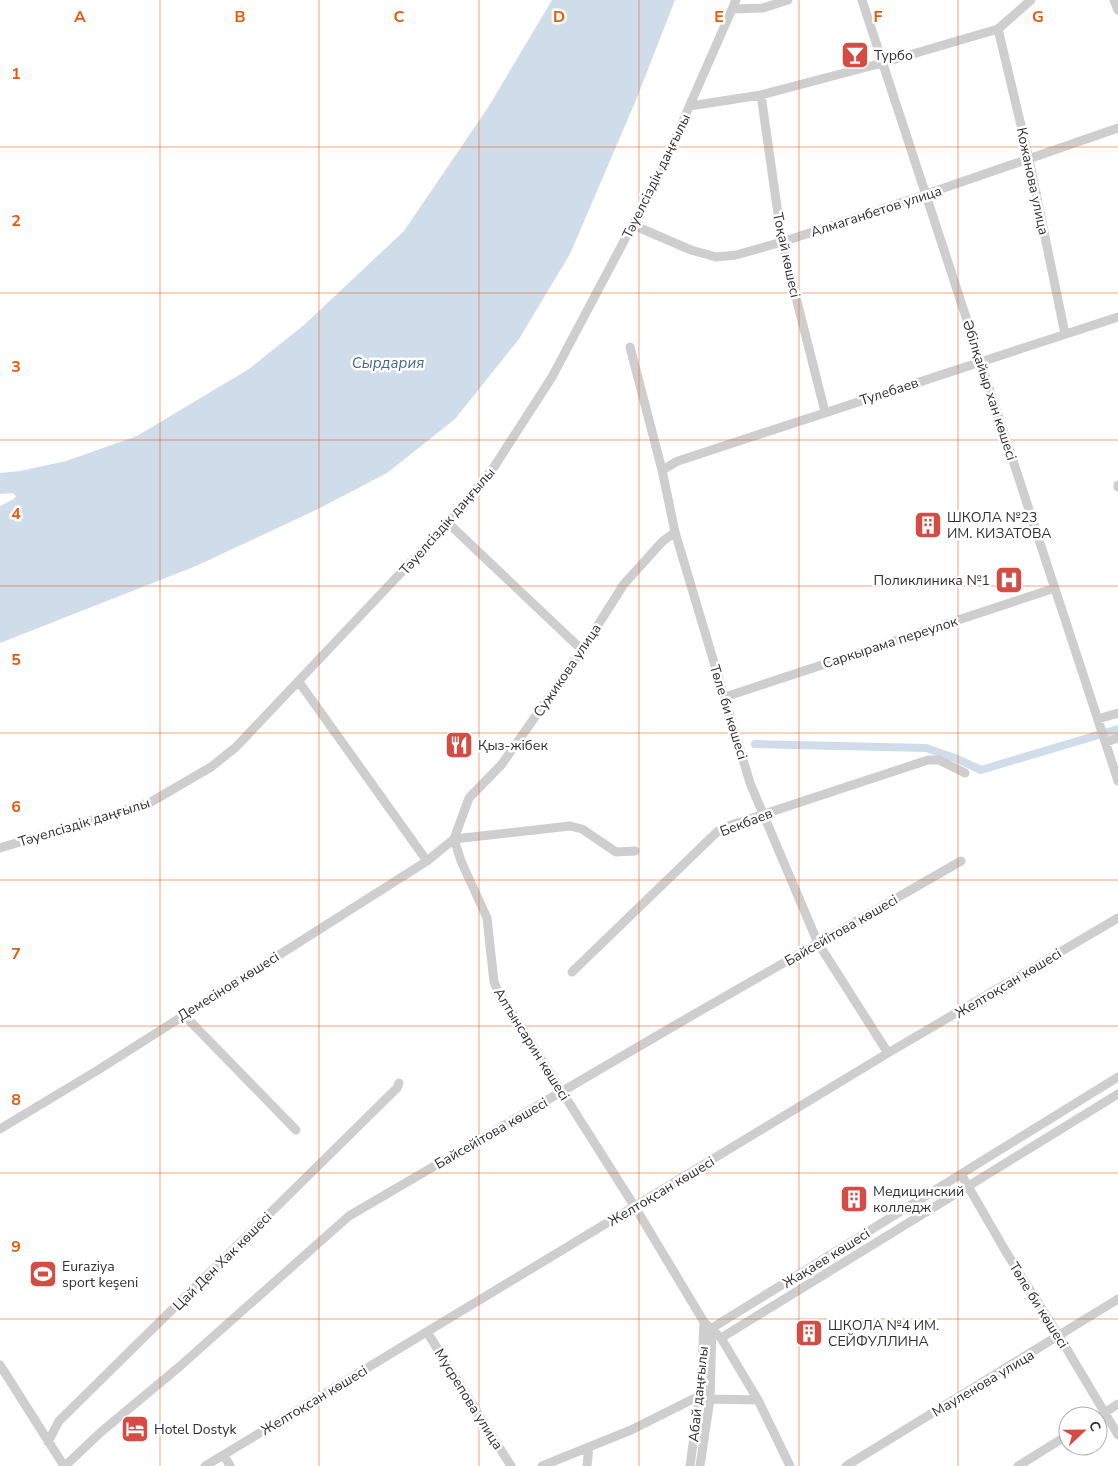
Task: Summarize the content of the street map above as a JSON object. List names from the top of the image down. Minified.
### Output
{"streets":{"street":["Тәуелсіздік даңғылы","Кожанова улица","Алмаганбетов улица","Тоқай көшесі","Әбілқайыр хан көшесі","Тулебаев","Саркырама переулок","Сужикова улица","Төле би көшесі","Бекбаев","Байсейітова көшесі","Желтоқсан көшесі","Демесінов көшесі","Алтынсарин көшесі","Жақаев көшесі","Цай Ден Хак көшесі","Мауленова улица","Абай даңғылы","Мусрепова улица"]},"crossings":[["Тәуелсіздік даңғылы","Алмаганбетов улица"],["Кожанова улица","Алмаганбетов улица"],["Кожанова улица","Тулебаев"],["Алмаганбетов улица","Тоқай көшесі"],["Алмаганбетов улица","Әбілқайыр хан көшесі"],["Тоқай көшесі","Тулебаев"],["Әбілқайыр хан көшесі","Тулебаев"],["Әбілқайыр хан көшесі","Саркырама переулок"],["Тулебаев","Төле би көшесі"],["Саркырама переулок","Төле би көшесі"],["Сужикова улица","Төле би көшесі"],["Сужикова улица","Демесінов көшесі"],["Сужикова улица","Алтынсарин көшесі"],["Төле би көшесі","Бекбаев"],["Төле би көшесі","Байсейітова көшесі"],["Төле би көшесі","Желтоқсан көшесі"],["Төле би көшесі","Жақаев көшесі"],["Төле би көшесі","Мауленова улица"],["Байсейітова көшесі","Алтынсарин көшесі"],["Желтоқсан көшесі","Алтынсарин көшесі"],["Желтоқсан көшесі","Мусрепова улица"],["Демесінов көшесі","Алтынсарин көшесі"],["Алтынсарин көшесі","Абай даңғылы"],["Жақаев көшесі","Абай даңғылы"]],"water":["Сырдария"],"places":{"bar":["Турбо"],"building":["ШКОЛА №23 ИМ. КИЗАТОВА","Медицинский колледж","ШКОЛА №4 ИМ. СЕЙФУЛЛИНА"],"hospital":["Поликлиника №1"],"restaurant":["Қыз-жібек"],"sports":["Euraziya sport keşeni"],"hotel":["Hotel Dostyk"]},"north":"right","grid":{"columns":["A","B","C","D","E","F","G"],"rows":["1","2","3","4","5","6","7","8","9"]}}
